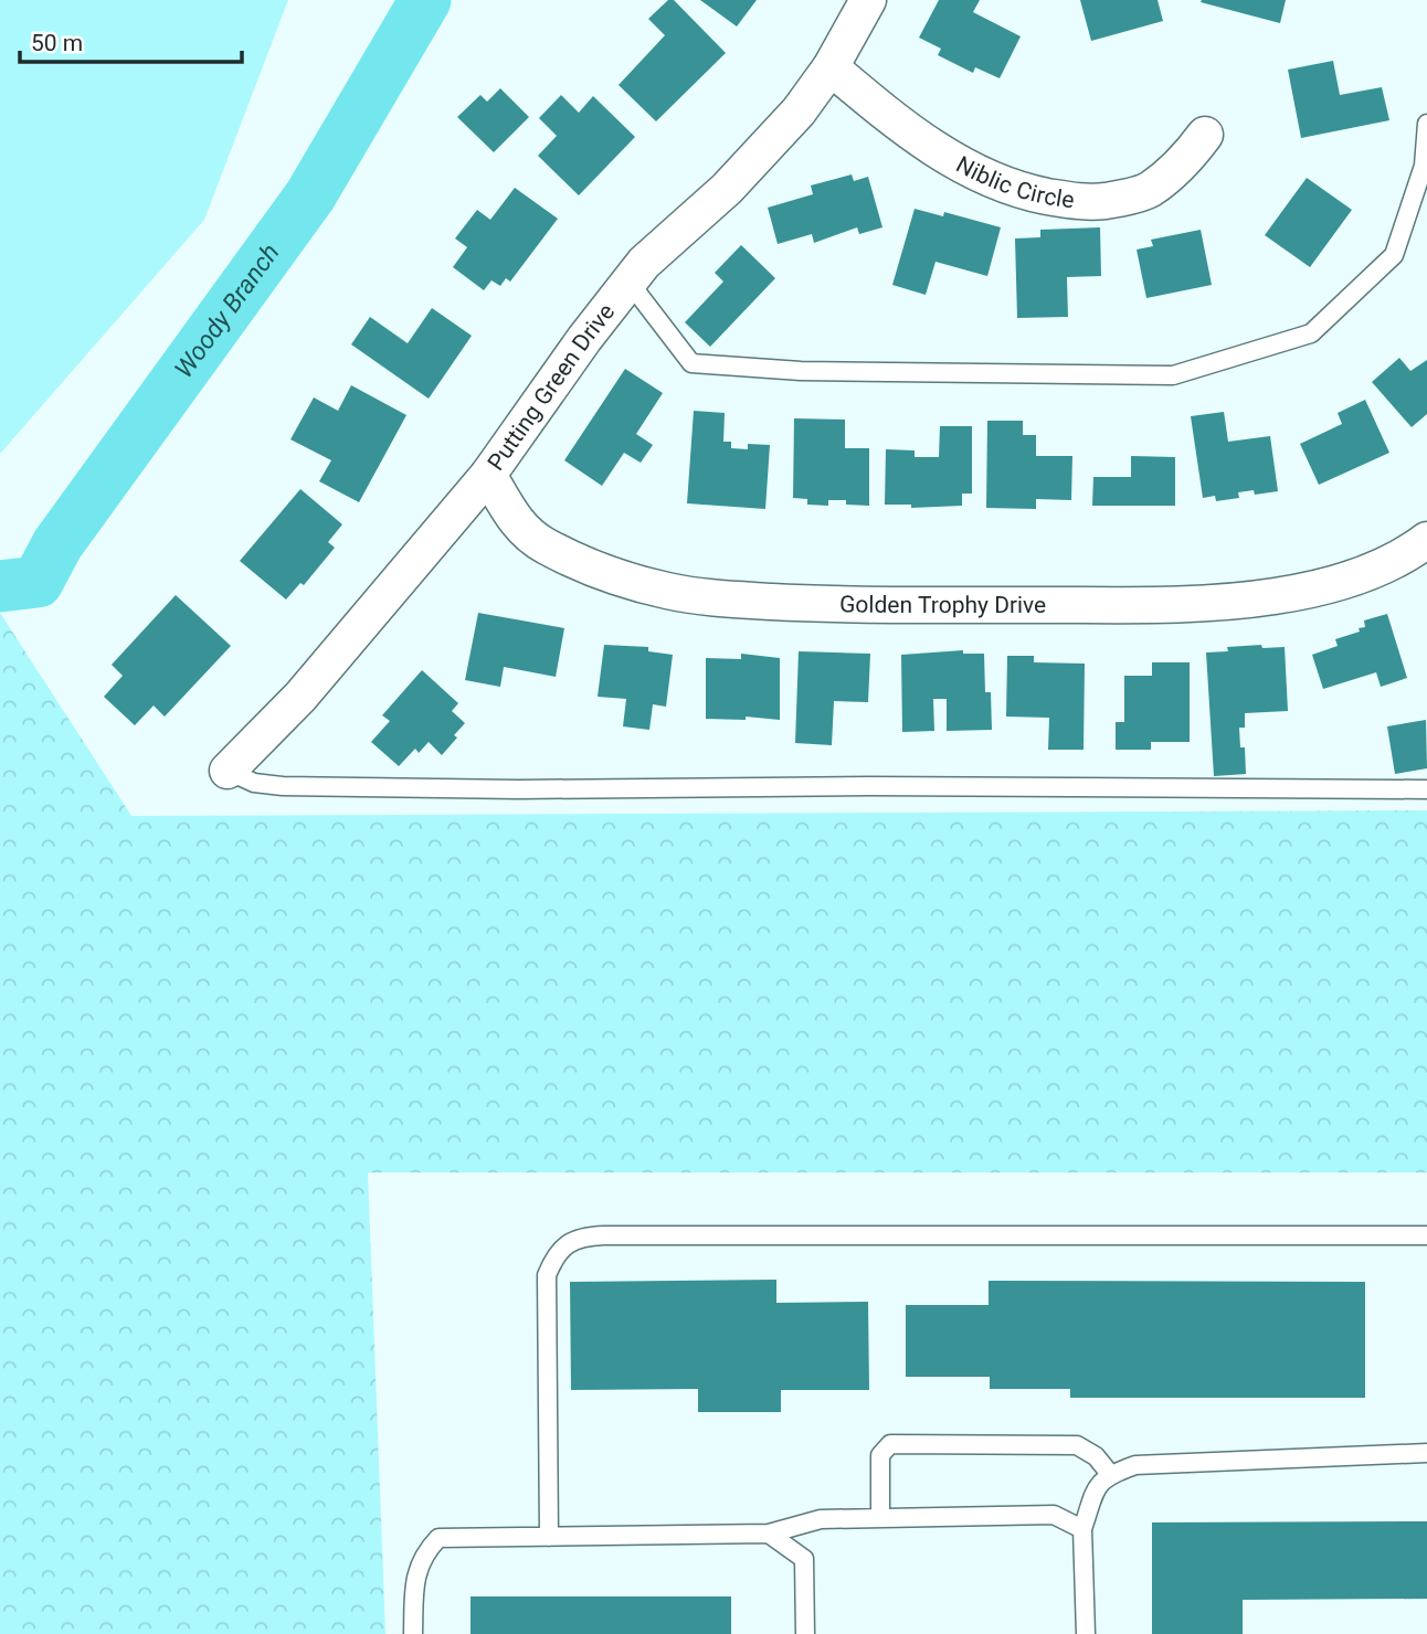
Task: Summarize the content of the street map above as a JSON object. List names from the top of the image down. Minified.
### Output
{"streets":{"street":["Niblic Circle","Putting Green Drive","Golden Trophy Drive"]},"crossings":[["Niblic Circle","Putting Green Drive"],["Putting Green Drive","Golden Trophy Drive"]],"water":["Woody Branch"],"scale_bar":"50 m"}
